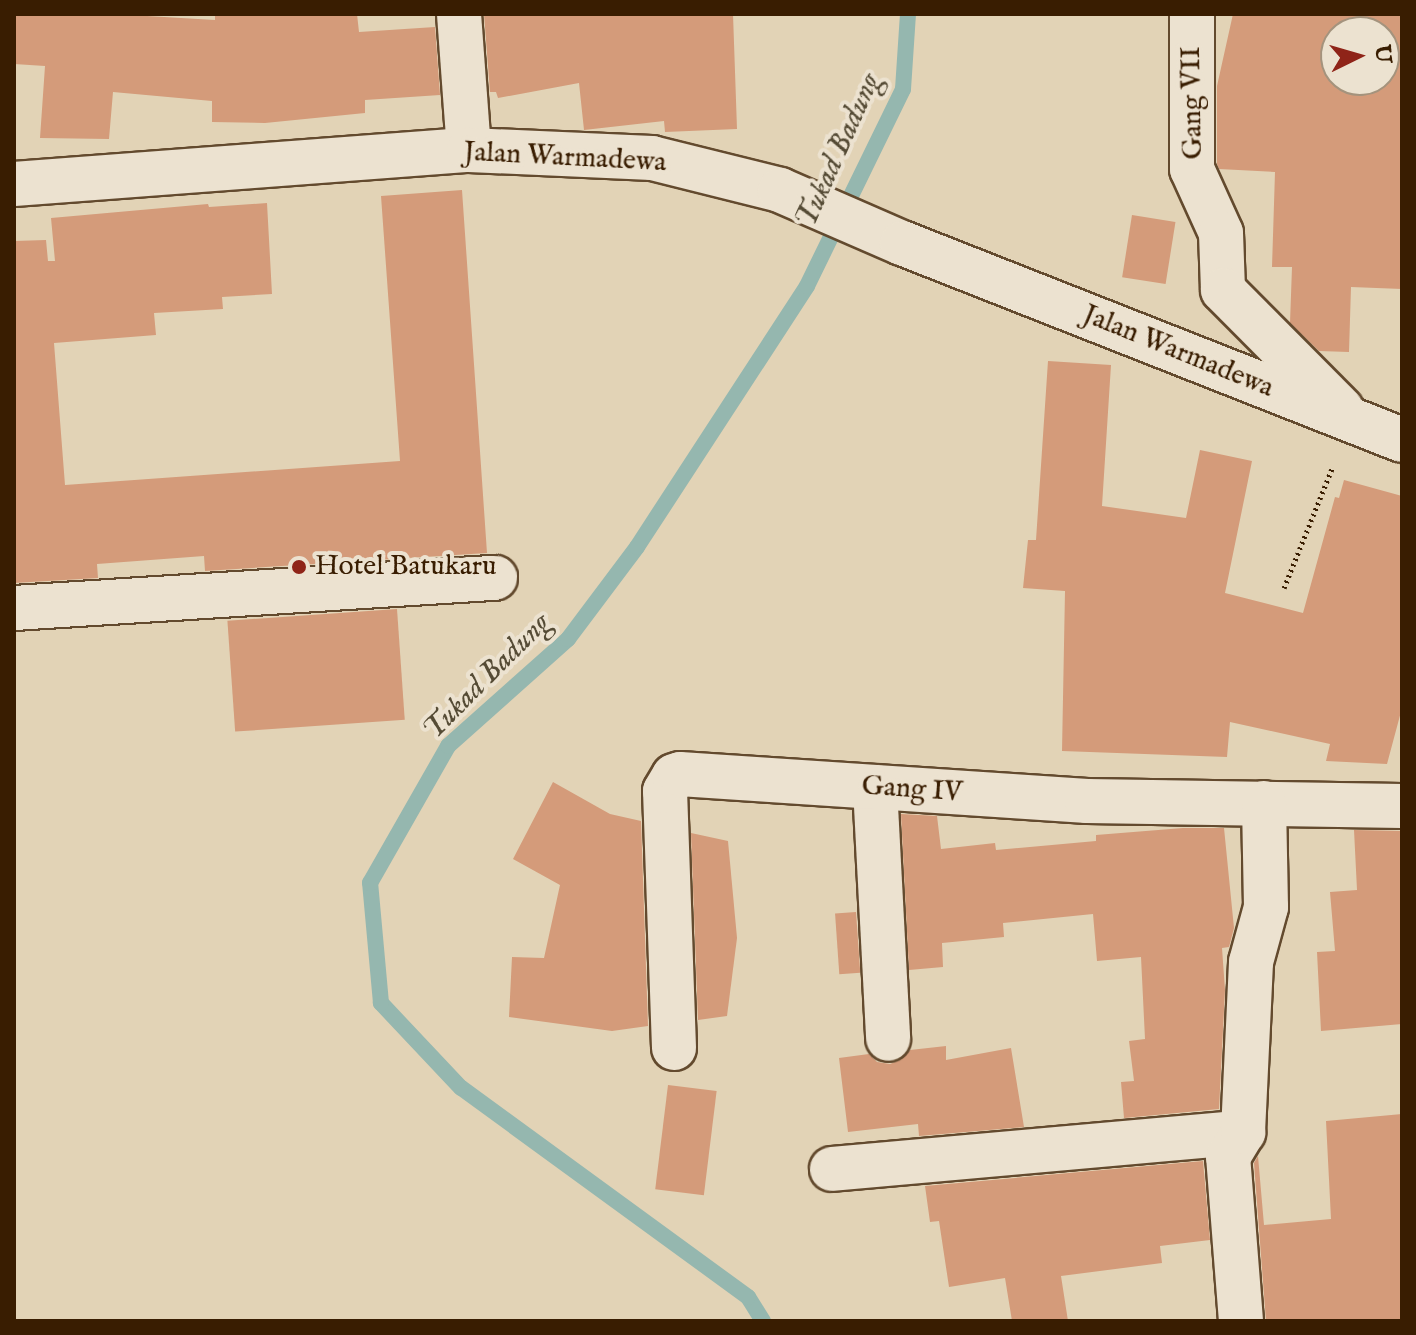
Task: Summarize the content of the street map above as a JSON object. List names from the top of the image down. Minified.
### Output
{"streets":{"street":["Gang VII","Jalan Warmadewa","Gang IV"]},"crossings":[["Gang VII","Jalan Warmadewa"]],"water":["Tukad Badung"],"places":["Hotel Batukaru"],"north":"right"}
